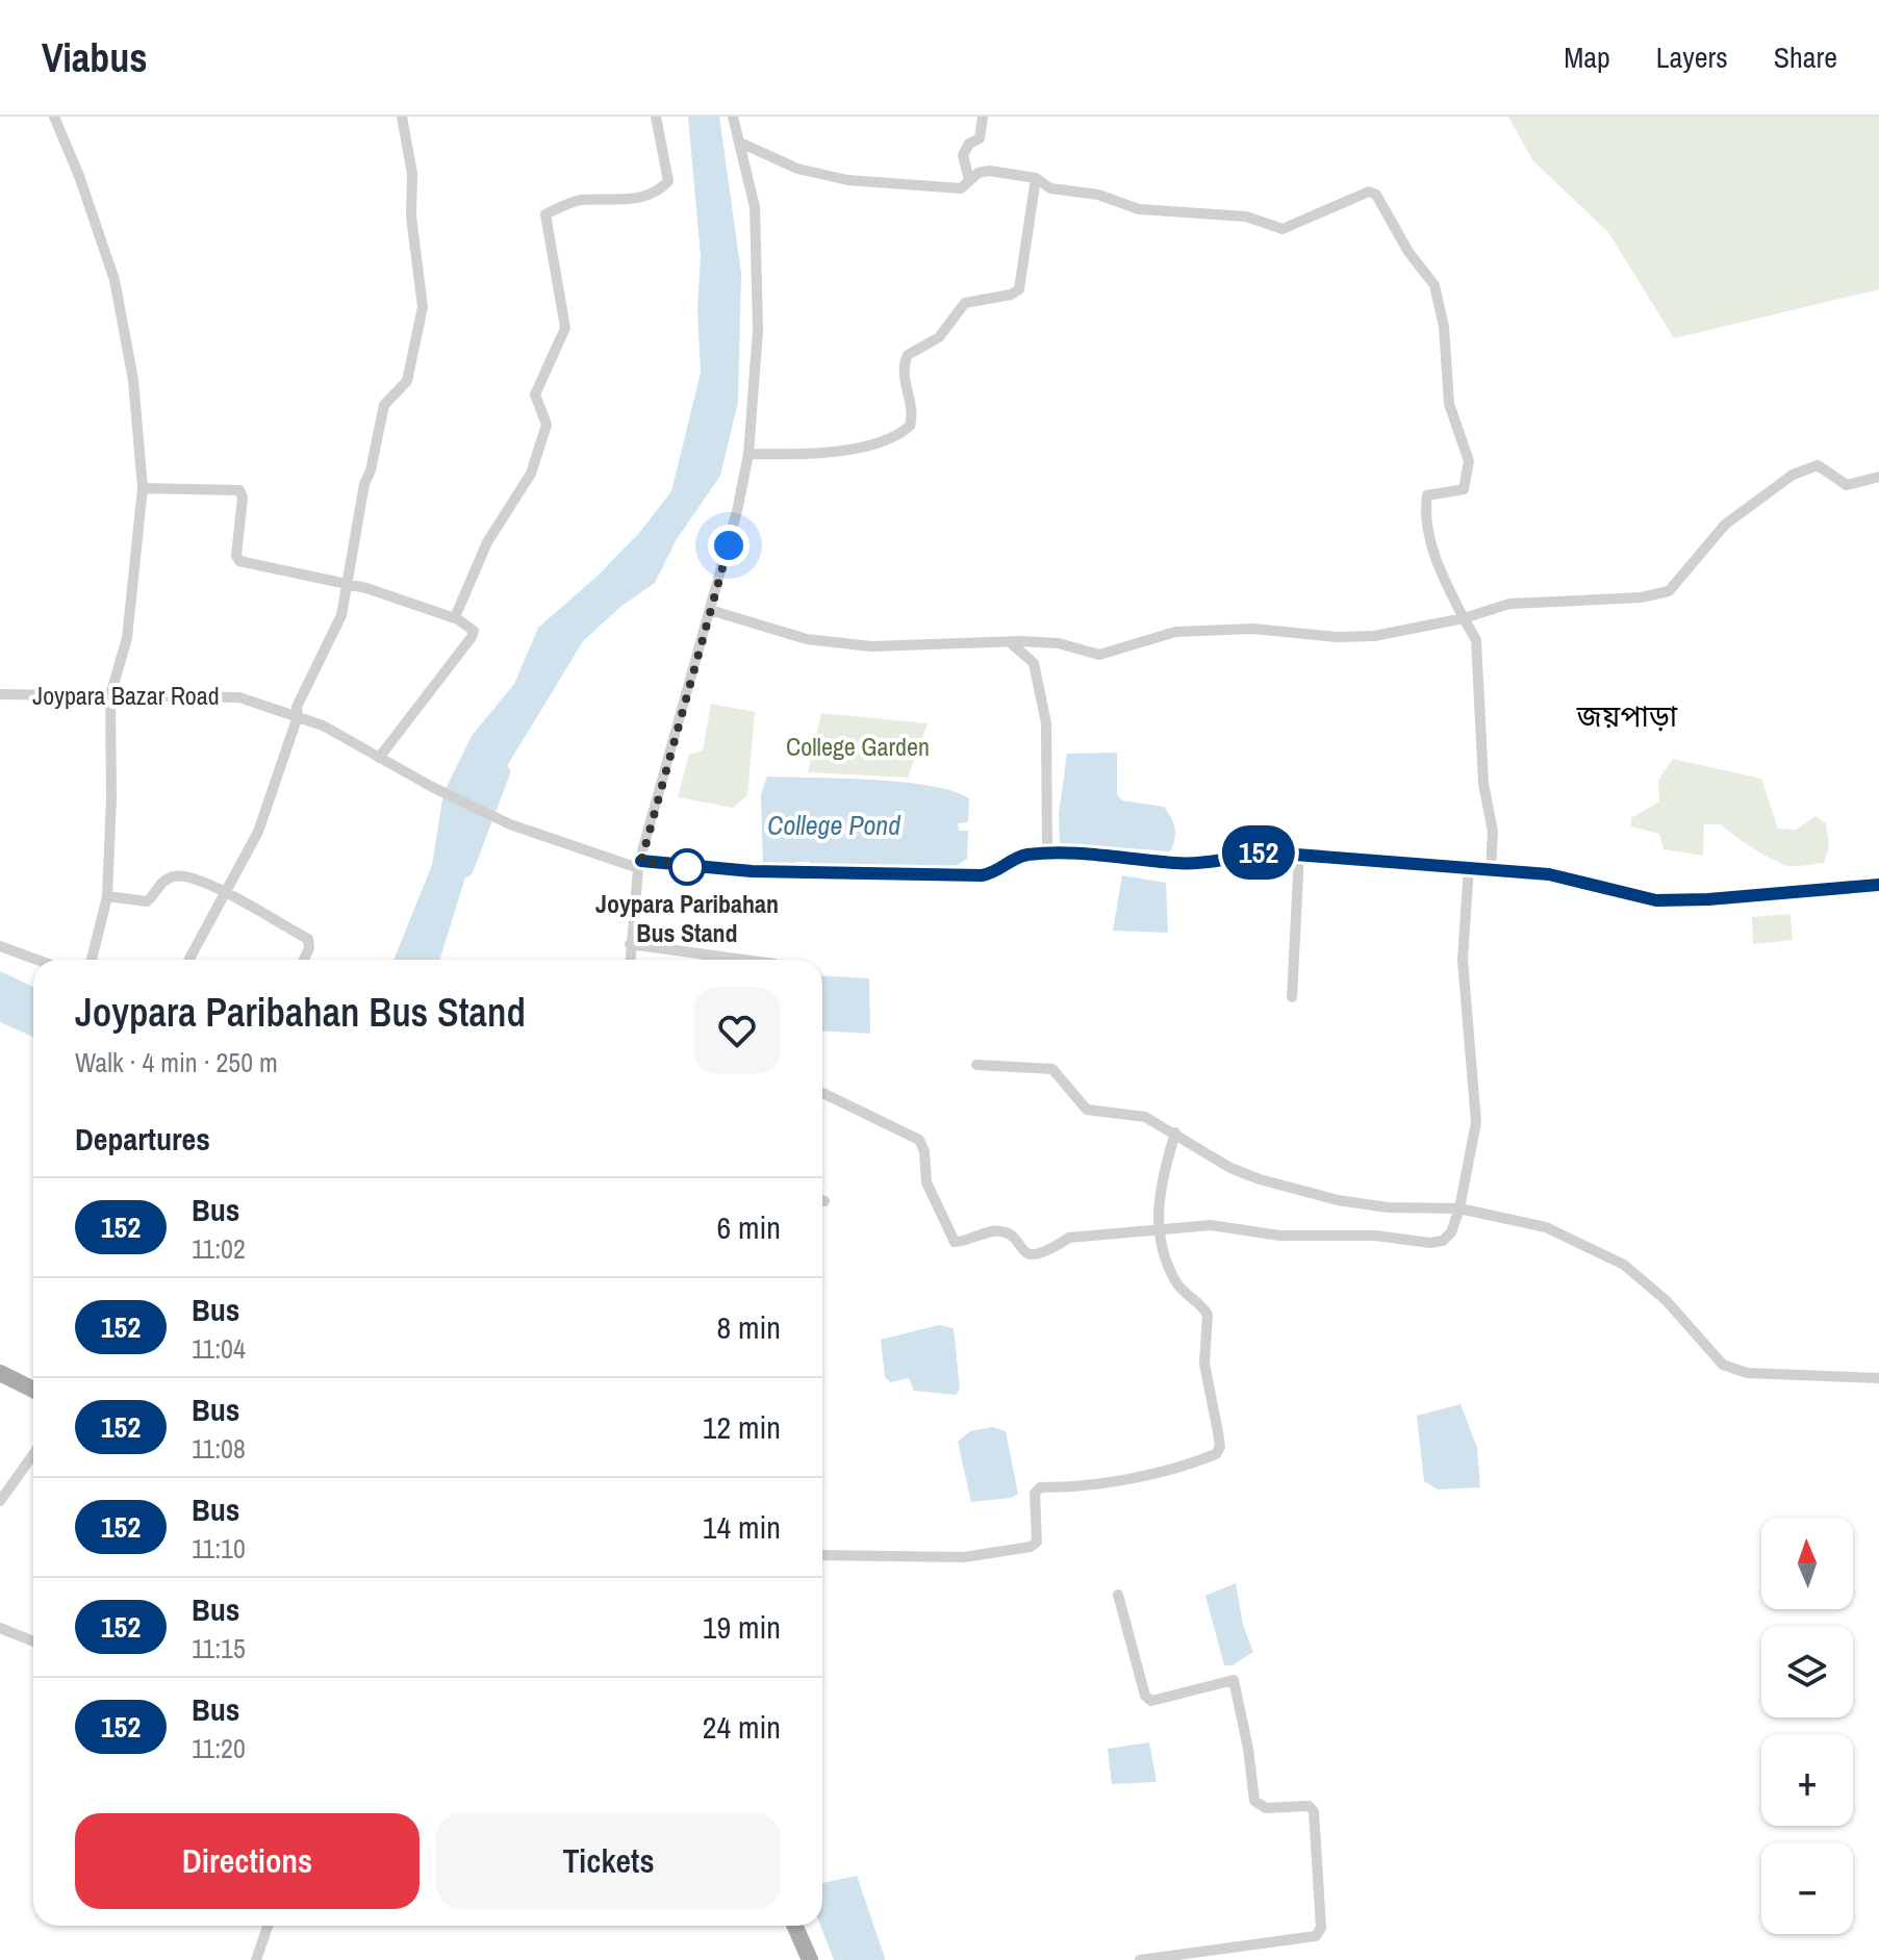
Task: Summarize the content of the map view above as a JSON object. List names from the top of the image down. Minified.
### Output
{"streets":{"street":["Joypara Bazar Road"]},"districts":["জয়পাড়া"],"water":["College Pond"],"parks":["College Garden"],"places":["Joypara Paribahan Bus Stand"],"lines":["bus line 152"],"north":"top","page":{"header":"Viabus","nav":["Map","Layers","Share"],"on_map":"152","heading":[["Joypara Paribahan Bus Stand","Walk · 4 min · 250 m"],"Departures"],"list":[{"mark":"152","name":"Bus","note":"11:02","value":"6 min"},{"mark":"152","name":"Bus","note":"11:04","value":"8 min"},{"mark":"152","name":"Bus","note":"11:08","value":"12 min"},{"mark":"152","name":"Bus","note":"11:10","value":"14 min"},{"mark":"152","name":"Bus","note":"11:15","value":"19 min"},{"mark":"152","name":"Bus","note":"11:20","value":"24 min"}],"map_buttons":["+","−"],"buttons":["Directions","Tickets"]}}
